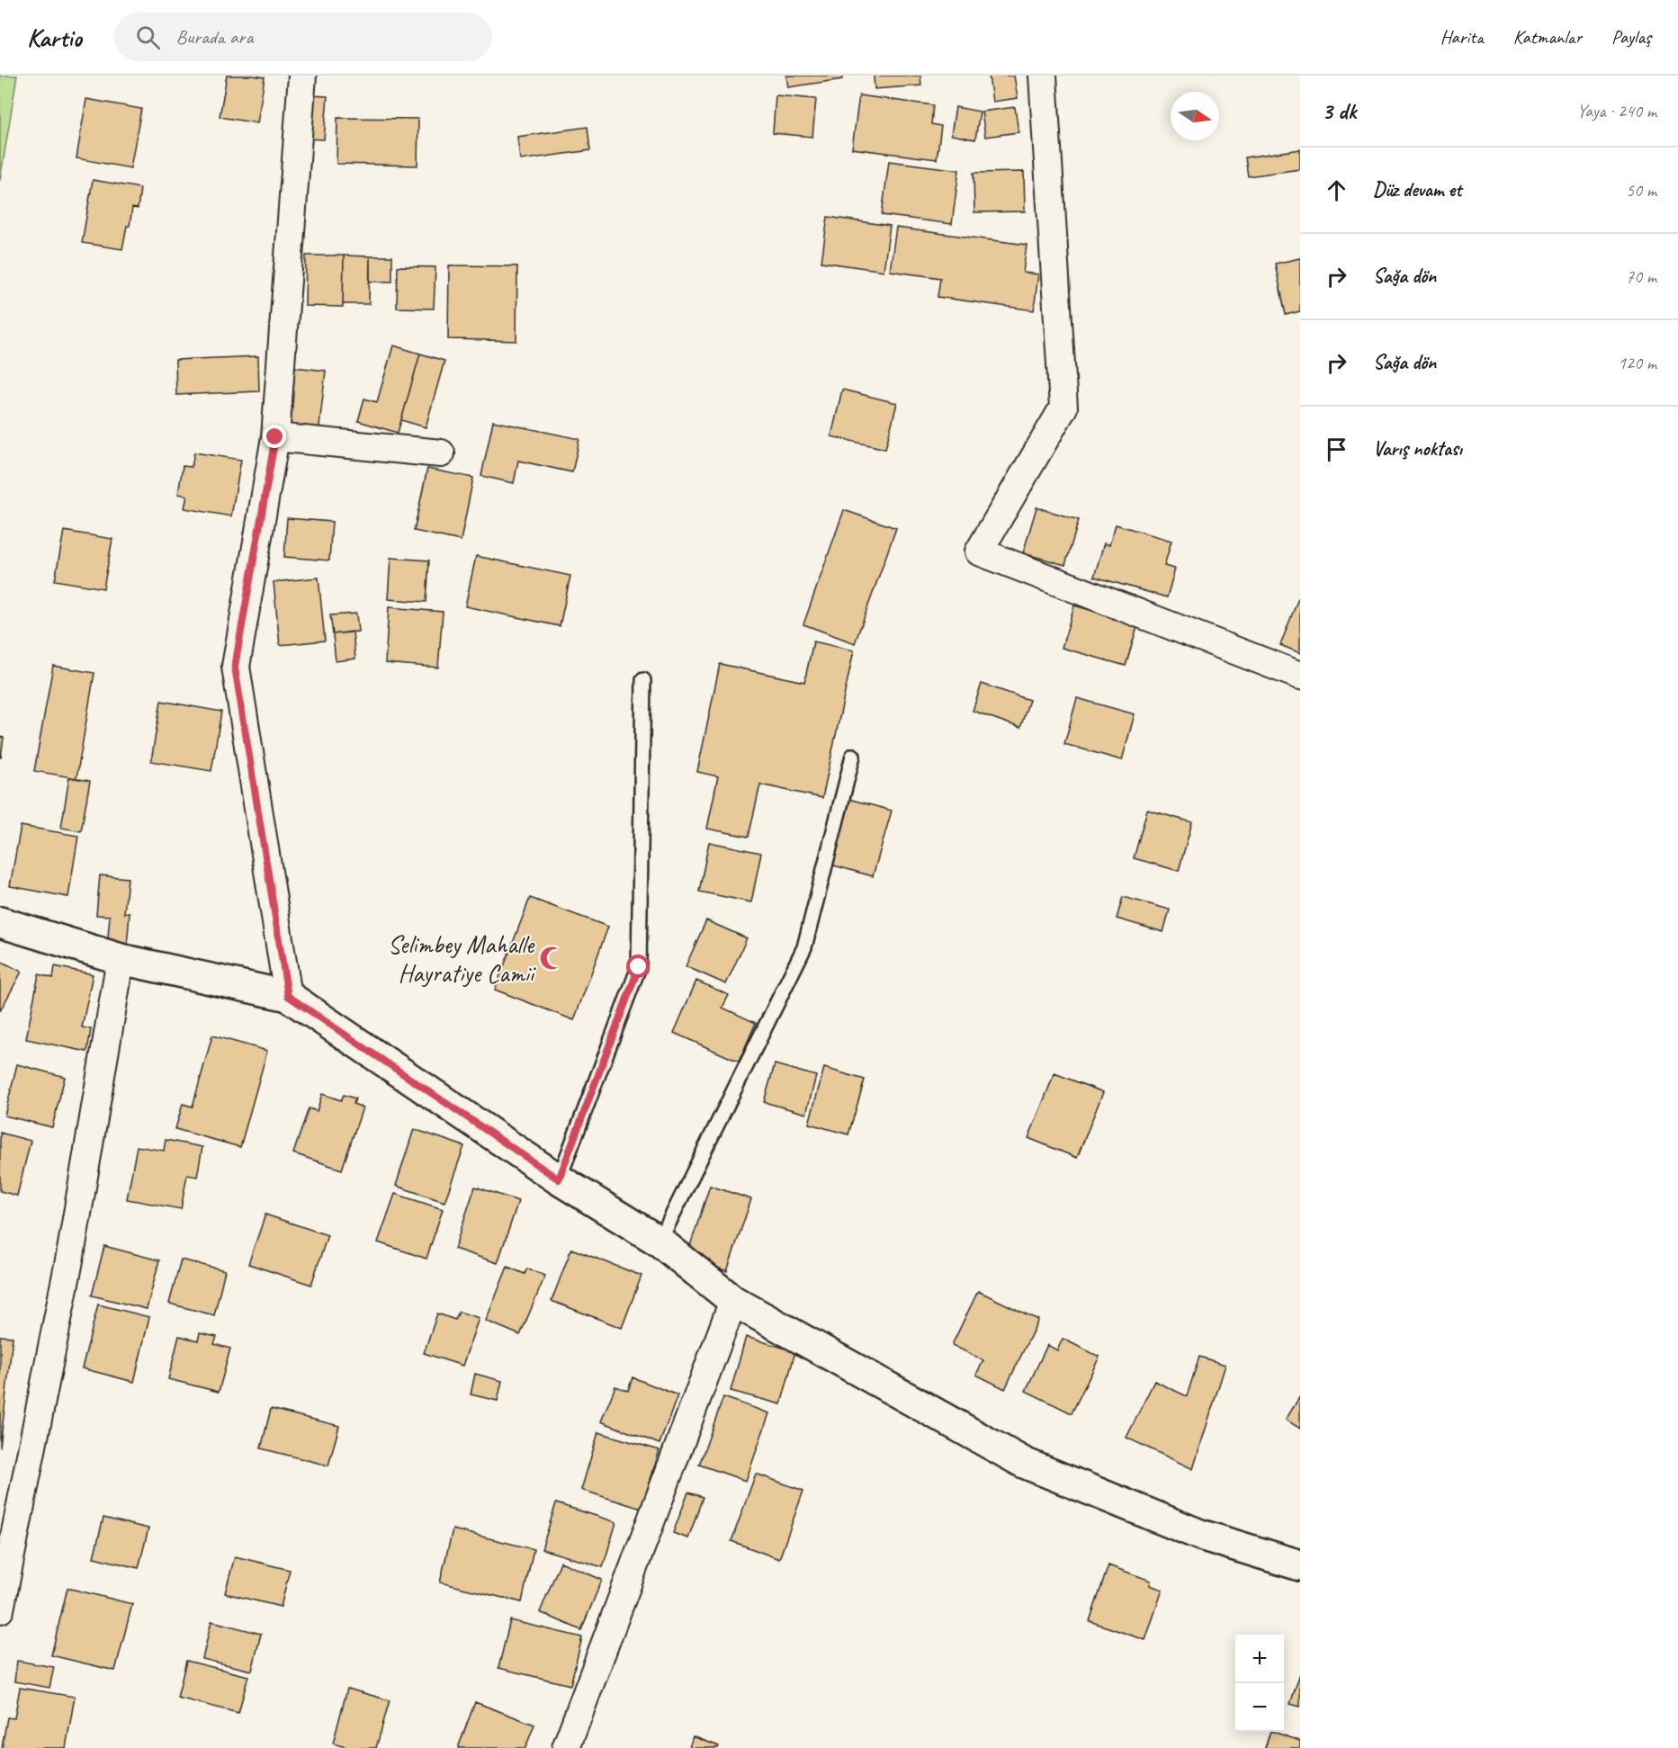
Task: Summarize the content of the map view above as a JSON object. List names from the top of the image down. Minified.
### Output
{"places":{"mosque":["Selimbey Mahalle Hayratiye Camii"]},"north":"right","page":{"header":"Kartio","search":"Burada ara","nav":["Harita","Katmanlar","Paylaş"],"heading":["3 dk","Yaya · 240 m"],"list":[["Düz devam et","50 m"],["Sağa dön","70 m"],["Sağa dön","120 m"],"Varış noktası"],"map_buttons":["+","−"]}}
